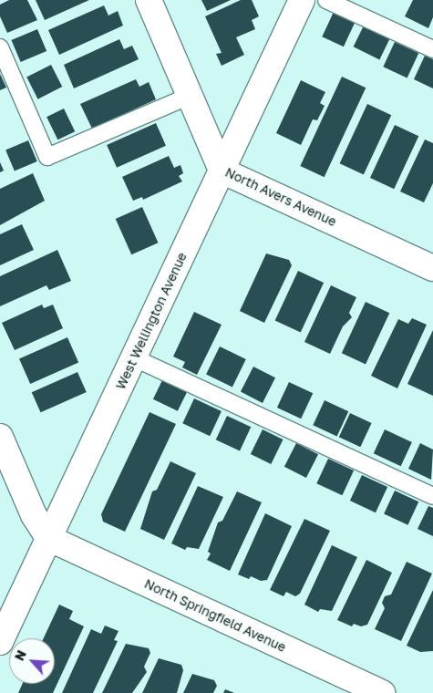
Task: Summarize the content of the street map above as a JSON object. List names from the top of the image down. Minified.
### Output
{"streets":{"street":["North Avers Avenue","West Wellington Avenue","North Springfield Avenue"]},"crossings":[["North Avers Avenue","West Wellington Avenue"],["West Wellington Avenue","North Springfield Avenue"]],"north":"top left"}
